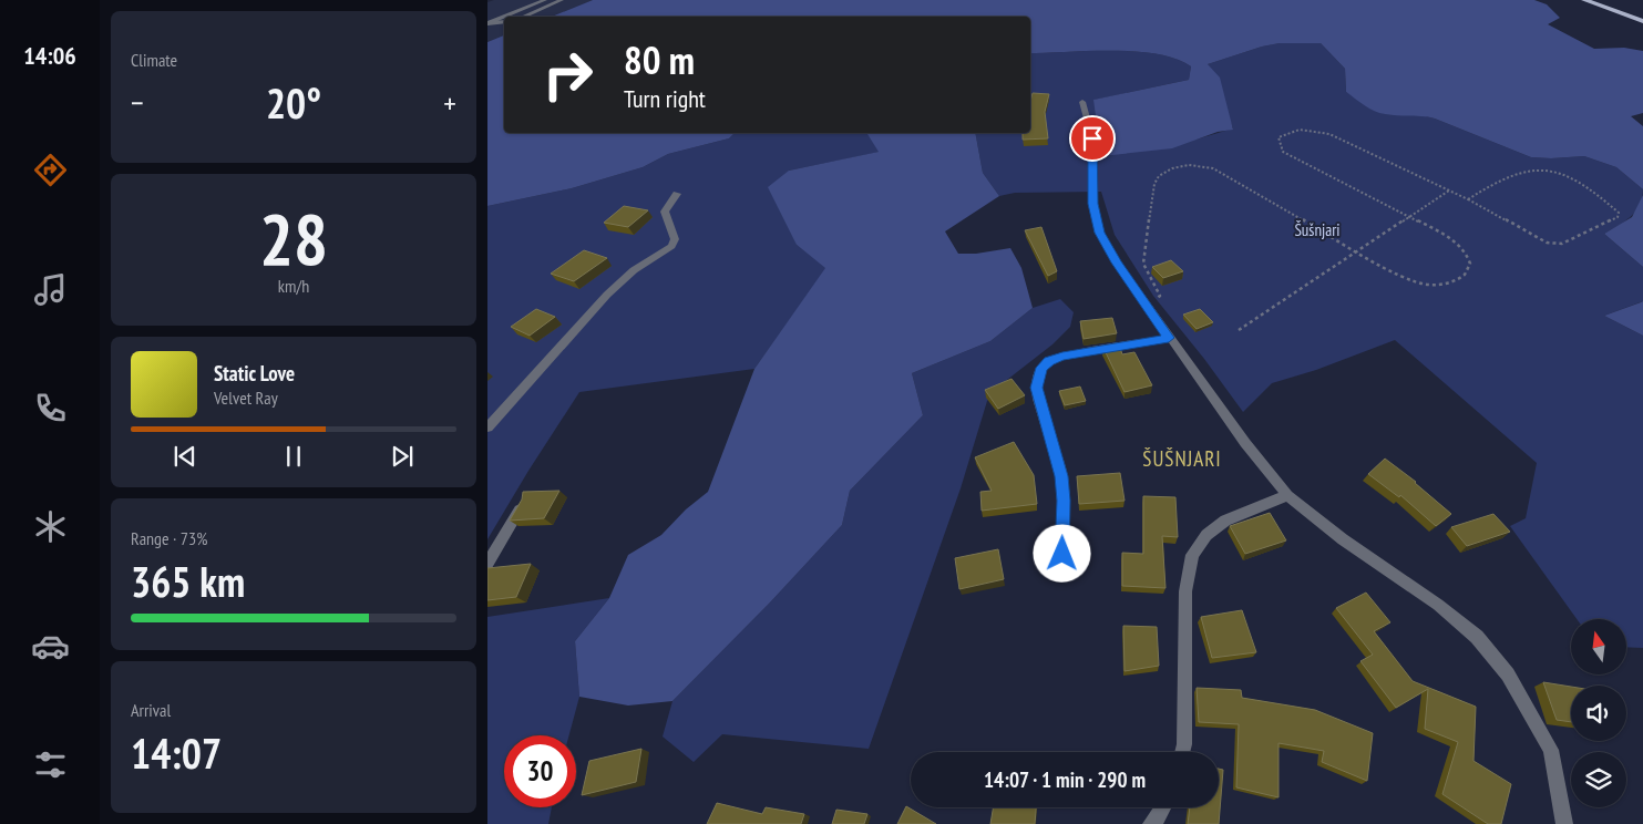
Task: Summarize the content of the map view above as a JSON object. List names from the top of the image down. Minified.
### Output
{"districts":["ŠUŠNJARI"],"parks":["Šušnjari"],"north":"top","page":{"tabs":"14:06","tile":["Climate",["28","km/h"],["Range · 73%","365 km"],["Arrival","14:07"]],"turn":["80 m","Turn right"],"heat":["−","20°","+"],"song":["Static Love","Velvet Ray"],"limit":"30","trip":"14:07 · 1 min · 290 m"}}
